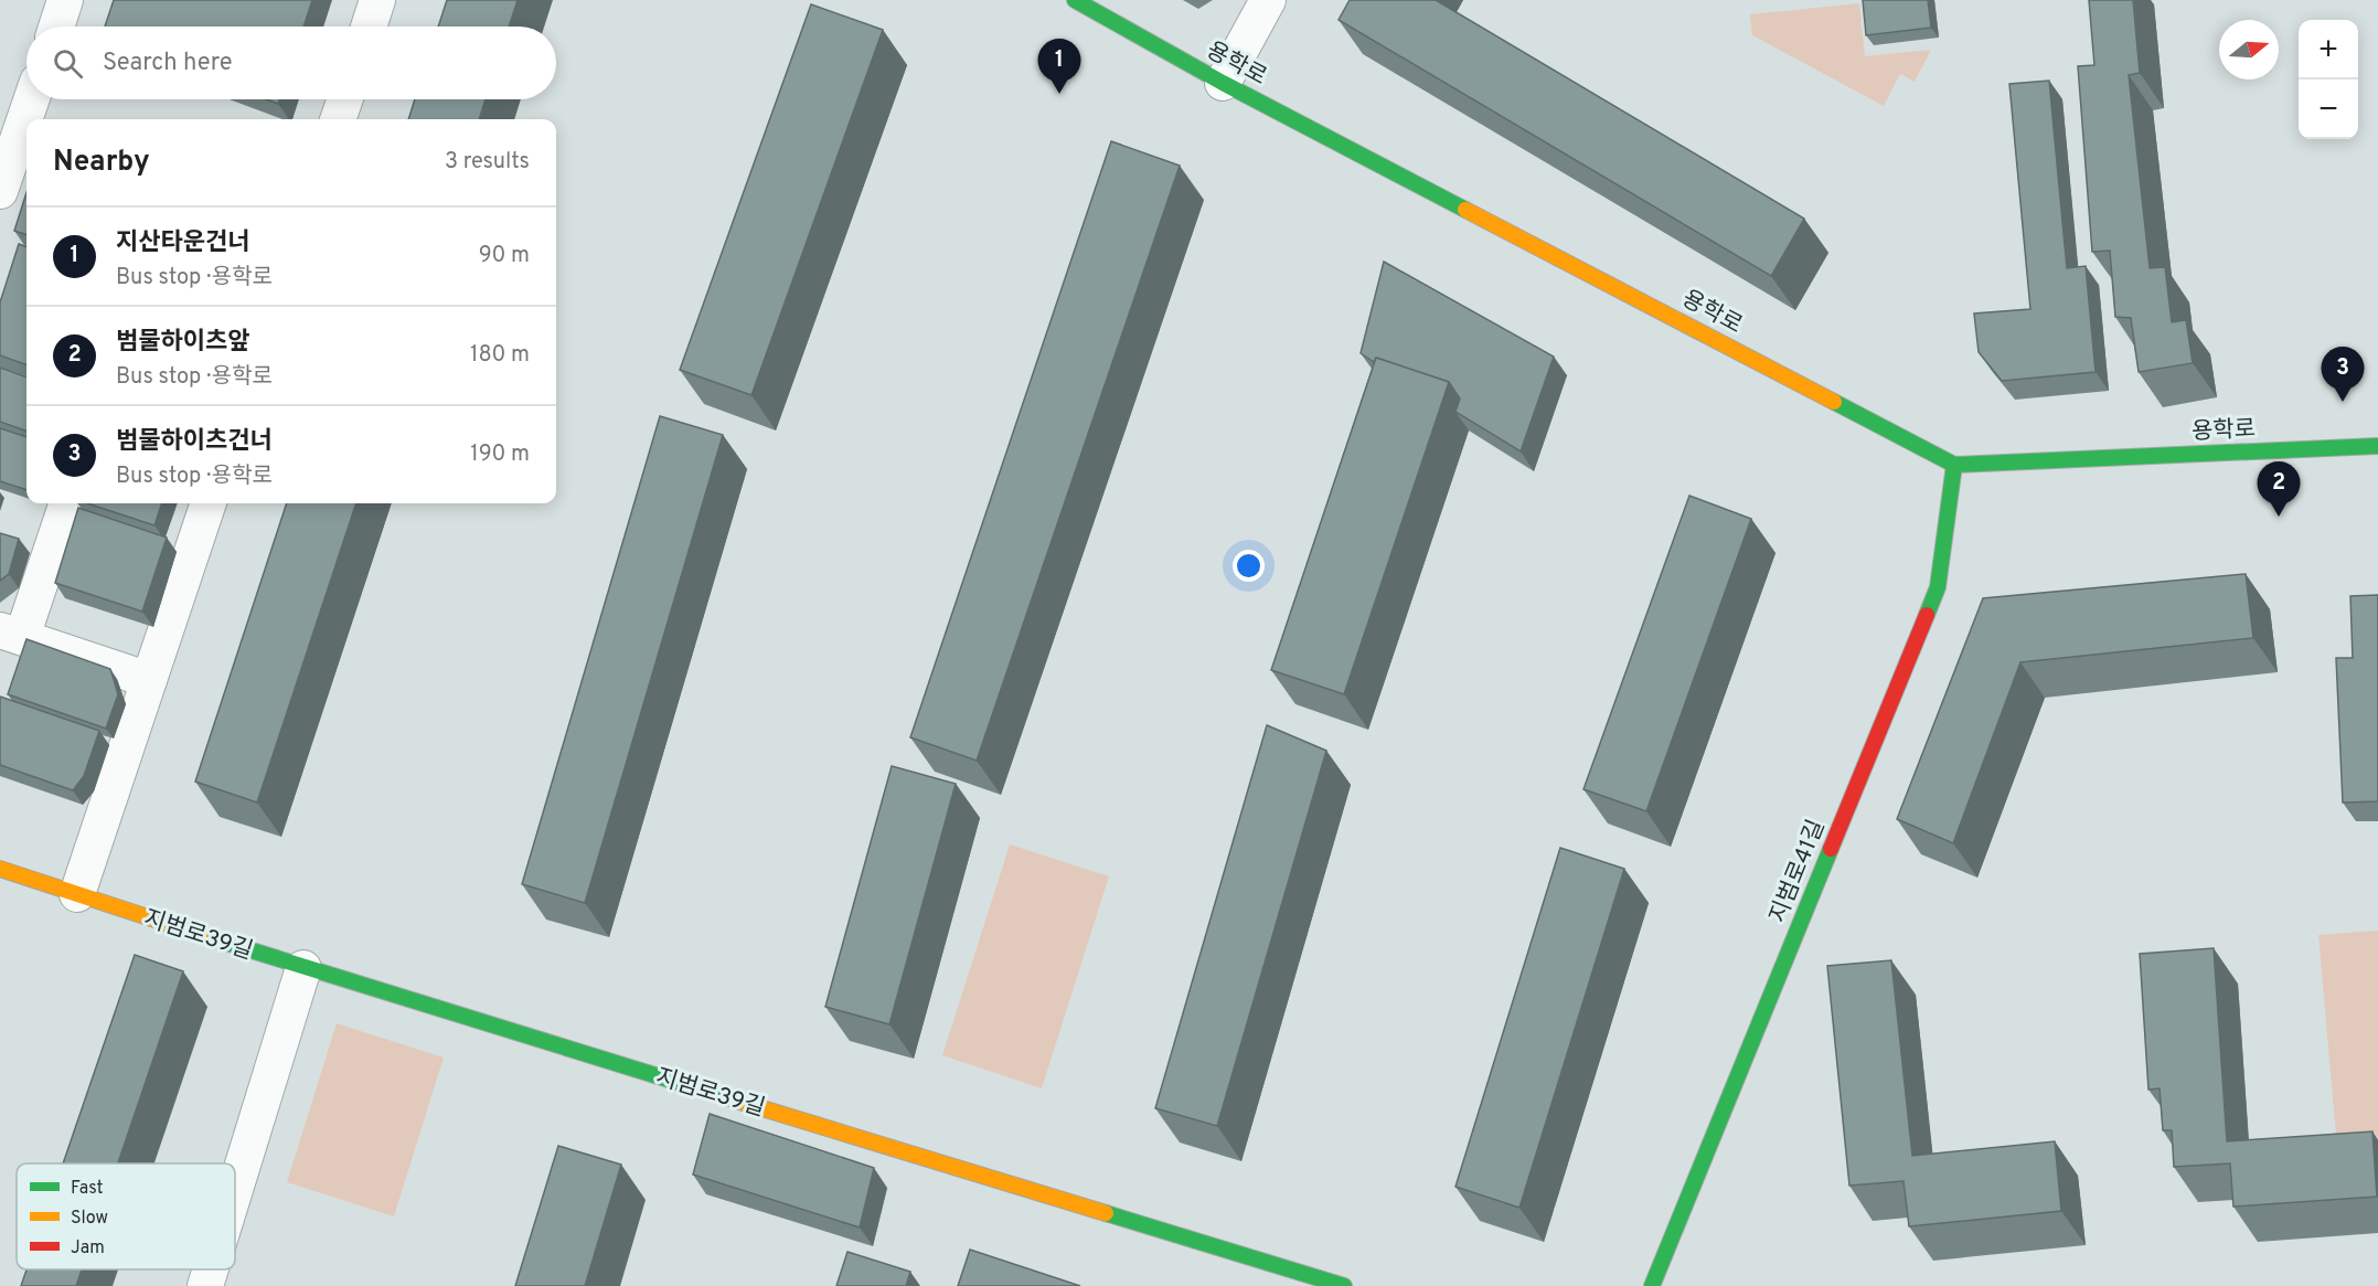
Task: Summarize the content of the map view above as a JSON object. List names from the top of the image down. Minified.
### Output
{"streets":{"street":["용학로","지범로41길","지범로39길"]},"crossings":[["용학로","지범로41길"]],"legend":["Fast","Slow","Jam"],"north":"right","page":{"map_buttons":["+","−"],"search":"Search here","pins":["1","3","2"],"heading":["Nearby","3 results"],"list":[{"mark":"1","name":"지산타운건너","note":"Bus stop · 용학로","value":"90 m"},{"mark":"2","name":"범물하이츠앞","note":"Bus stop · 용학로","value":"180 m"},{"mark":"3","name":"범물하이츠건너","note":"Bus stop · 용학로","value":"190 m"}]}}
